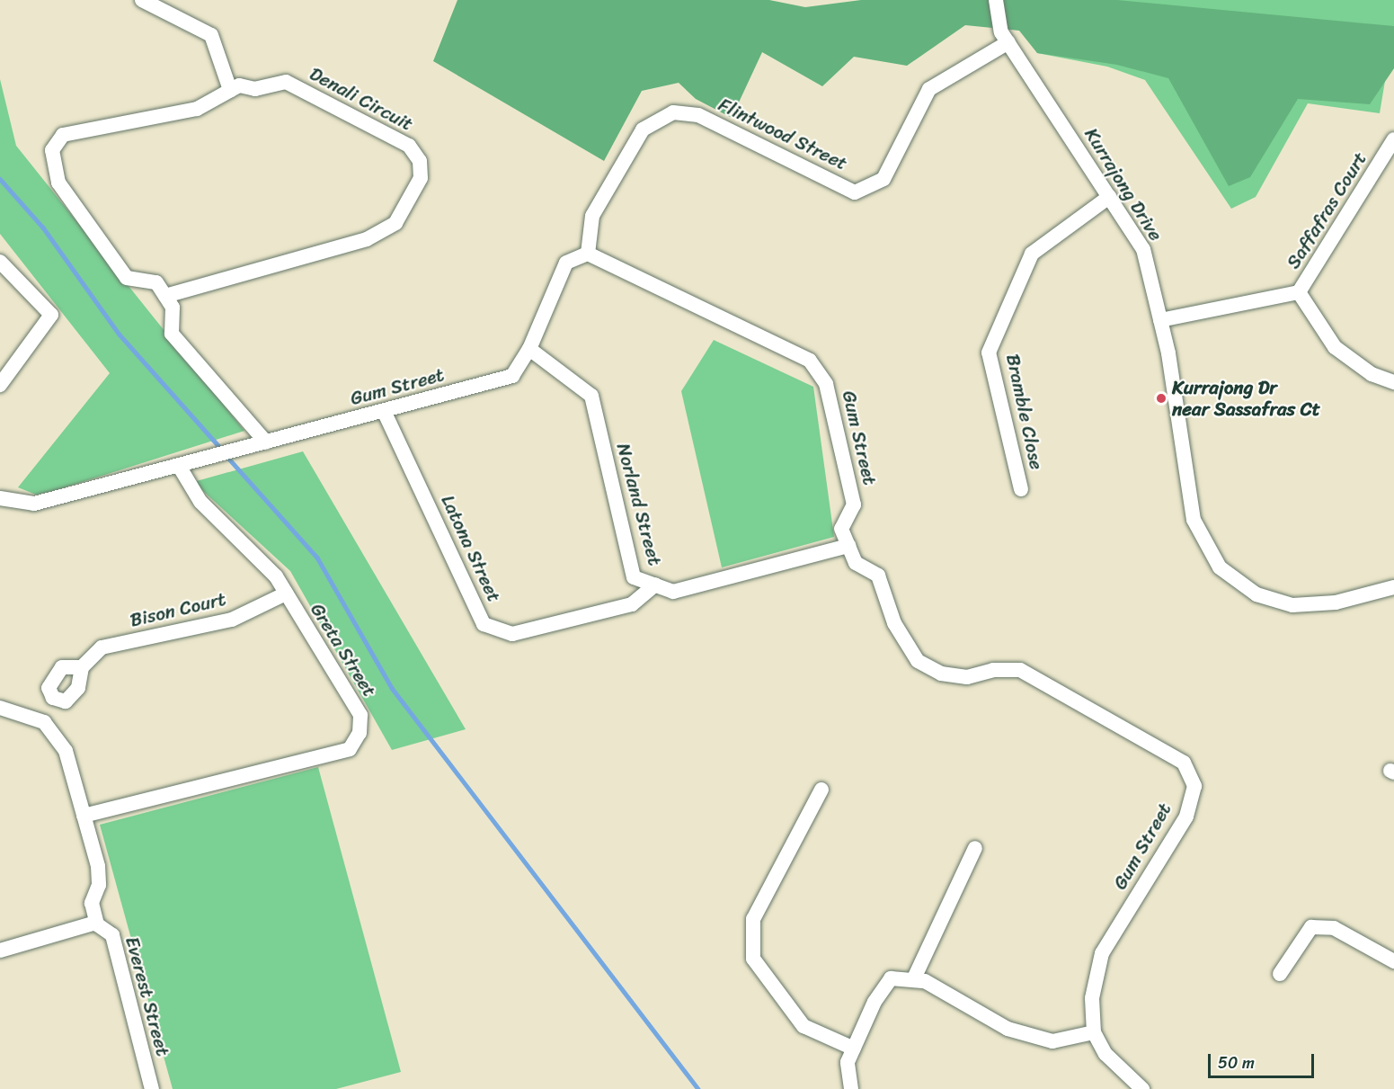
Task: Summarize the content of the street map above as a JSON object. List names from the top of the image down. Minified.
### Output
{"streets":{"street":["Denali Circuit","Flintwood Street","Kurrajong Drive","Saffafras Court","Gum Street","Bramble Close","Norland Street","Latona Street","Bison Court","Greta Street","Everest Street"]},"crossings":[["Flintwood Street","Kurrajong Drive"],["Flintwood Street","Gum Street"],["Kurrajong Drive","Saffafras Court"],["Kurrajong Drive","Bramble Close"],["Gum Street","Norland Street"],["Gum Street","Latona Street"],["Gum Street","Greta Street"],["Norland Street","Latona Street"],["Bison Court","Greta Street"]],"places":["Kurrajong Dr near Sassafras Ct"],"scale_bar":"50 m"}
